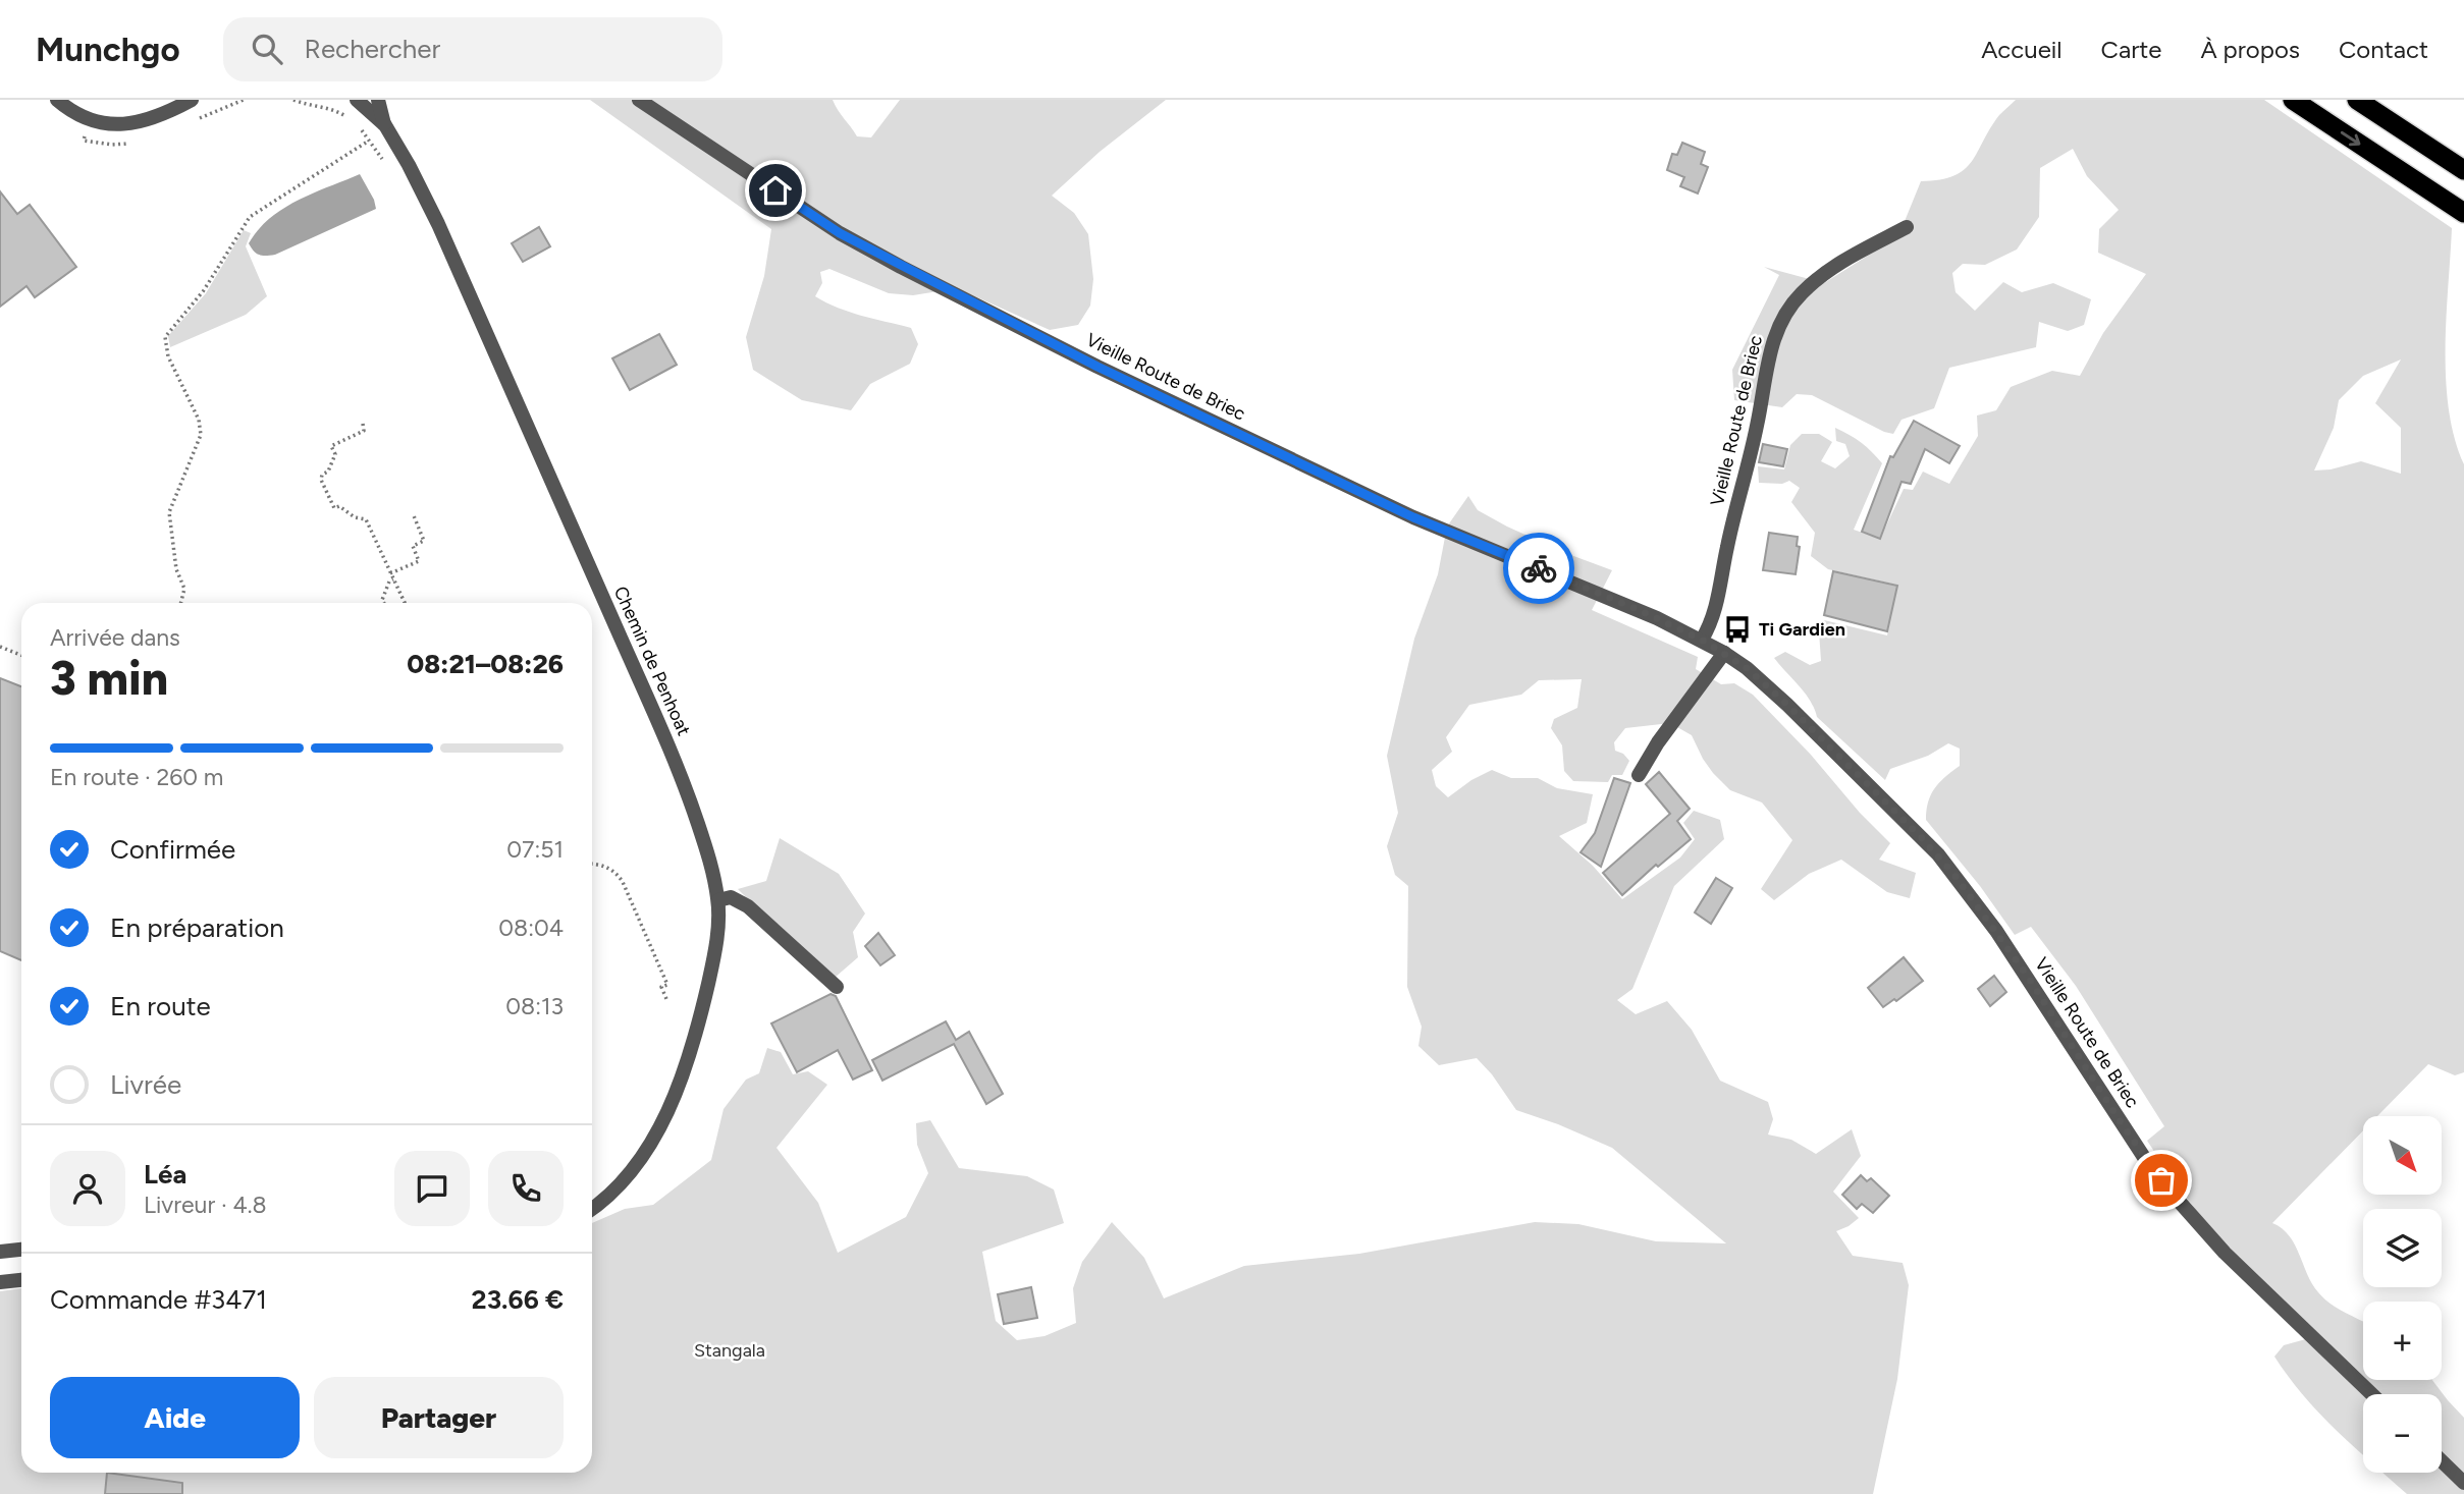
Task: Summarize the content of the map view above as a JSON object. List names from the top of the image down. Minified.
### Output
{"streets":{"street":["Vieille Route de Briec","Chemin de Penhoat"]},"parks":["Stangala"],"places":{"bus stop":["Ti Gardien"]},"north":"bottom right","page":{"header":"Munchgo","search":"Rechercher","nav":["Accueil","Carte","À propos","Contact"],"heading":["3 min","Arrivée dans","08:21–08:26"],"panel":["Léa","Livreur · 4.8","Commande #3471","23.66 €"],"bar":"En route · 260 m","list":[["Confirmée","07:51"],["En préparation","08:04"],["En route","08:13"],"Livrée"],"map_buttons":["+","−"],"buttons":["Aide","Partager"]}}
